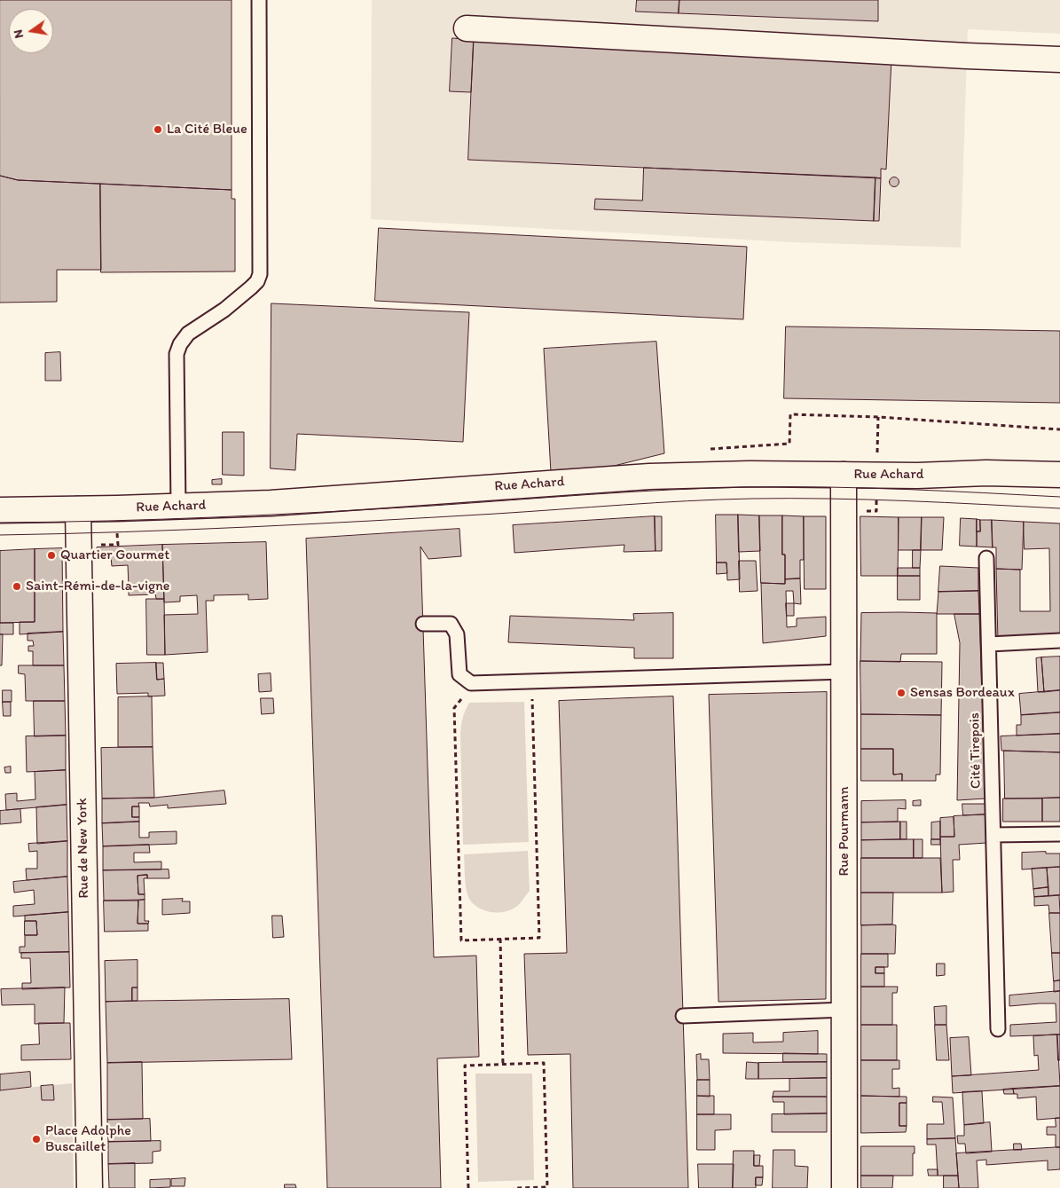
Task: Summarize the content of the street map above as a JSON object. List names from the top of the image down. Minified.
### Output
{"streets":{"street":["Rue Achard","Rue Pourmann","Rue de New York"],"lane":["Cité Tirepois"]},"crossings":[["Rue Achard","Rue Pourmann"],["Rue Achard","Rue de New York"]],"places":["La Cité Bleue","Quartier Gourmet","Saint-Rémi-de-la-vigne","Sensas Bordeaux","Place Adolphe Buscaillet"],"north":"left"}
